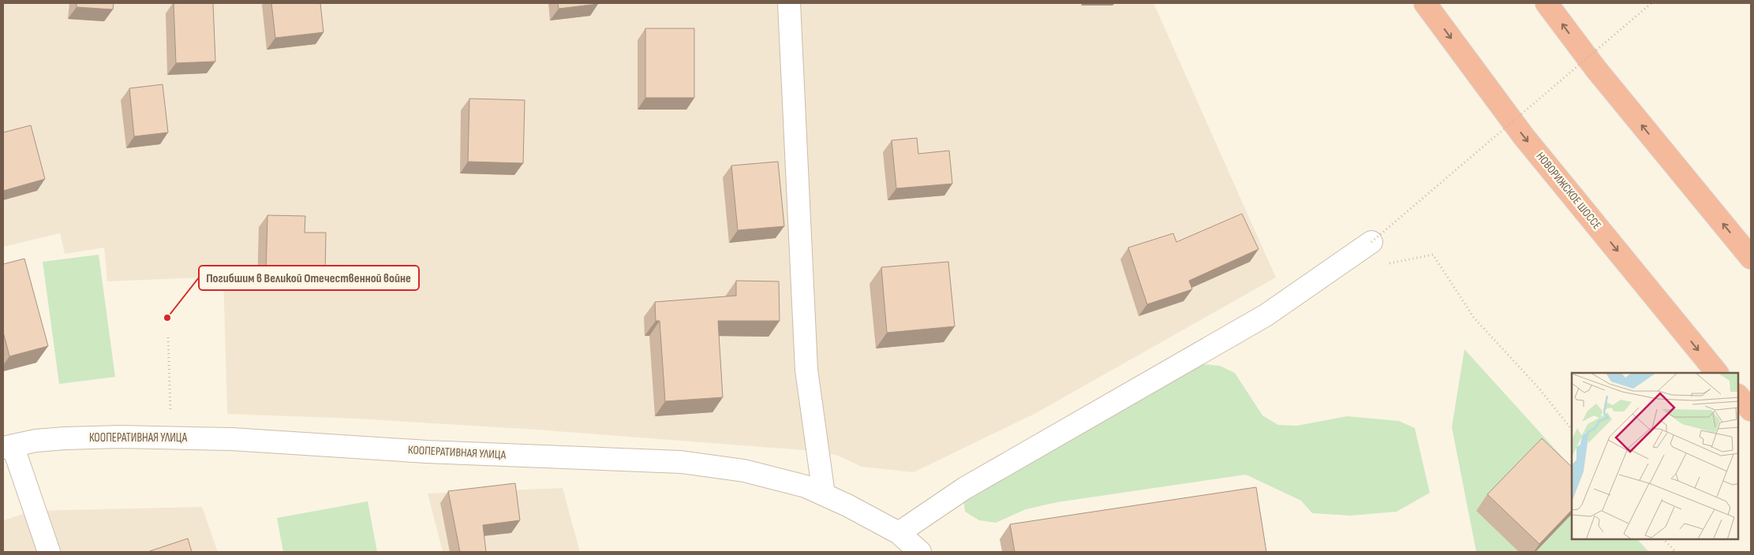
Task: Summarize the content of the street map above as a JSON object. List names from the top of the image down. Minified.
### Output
{"streets":{"highway":["НОВОРИЖСКОЕ ШОССЕ"],"street":["КООПЕРАТИВНАЯ УЛИЦА"]},"places":["Погибшим в Великой Отечественной войне"]}
